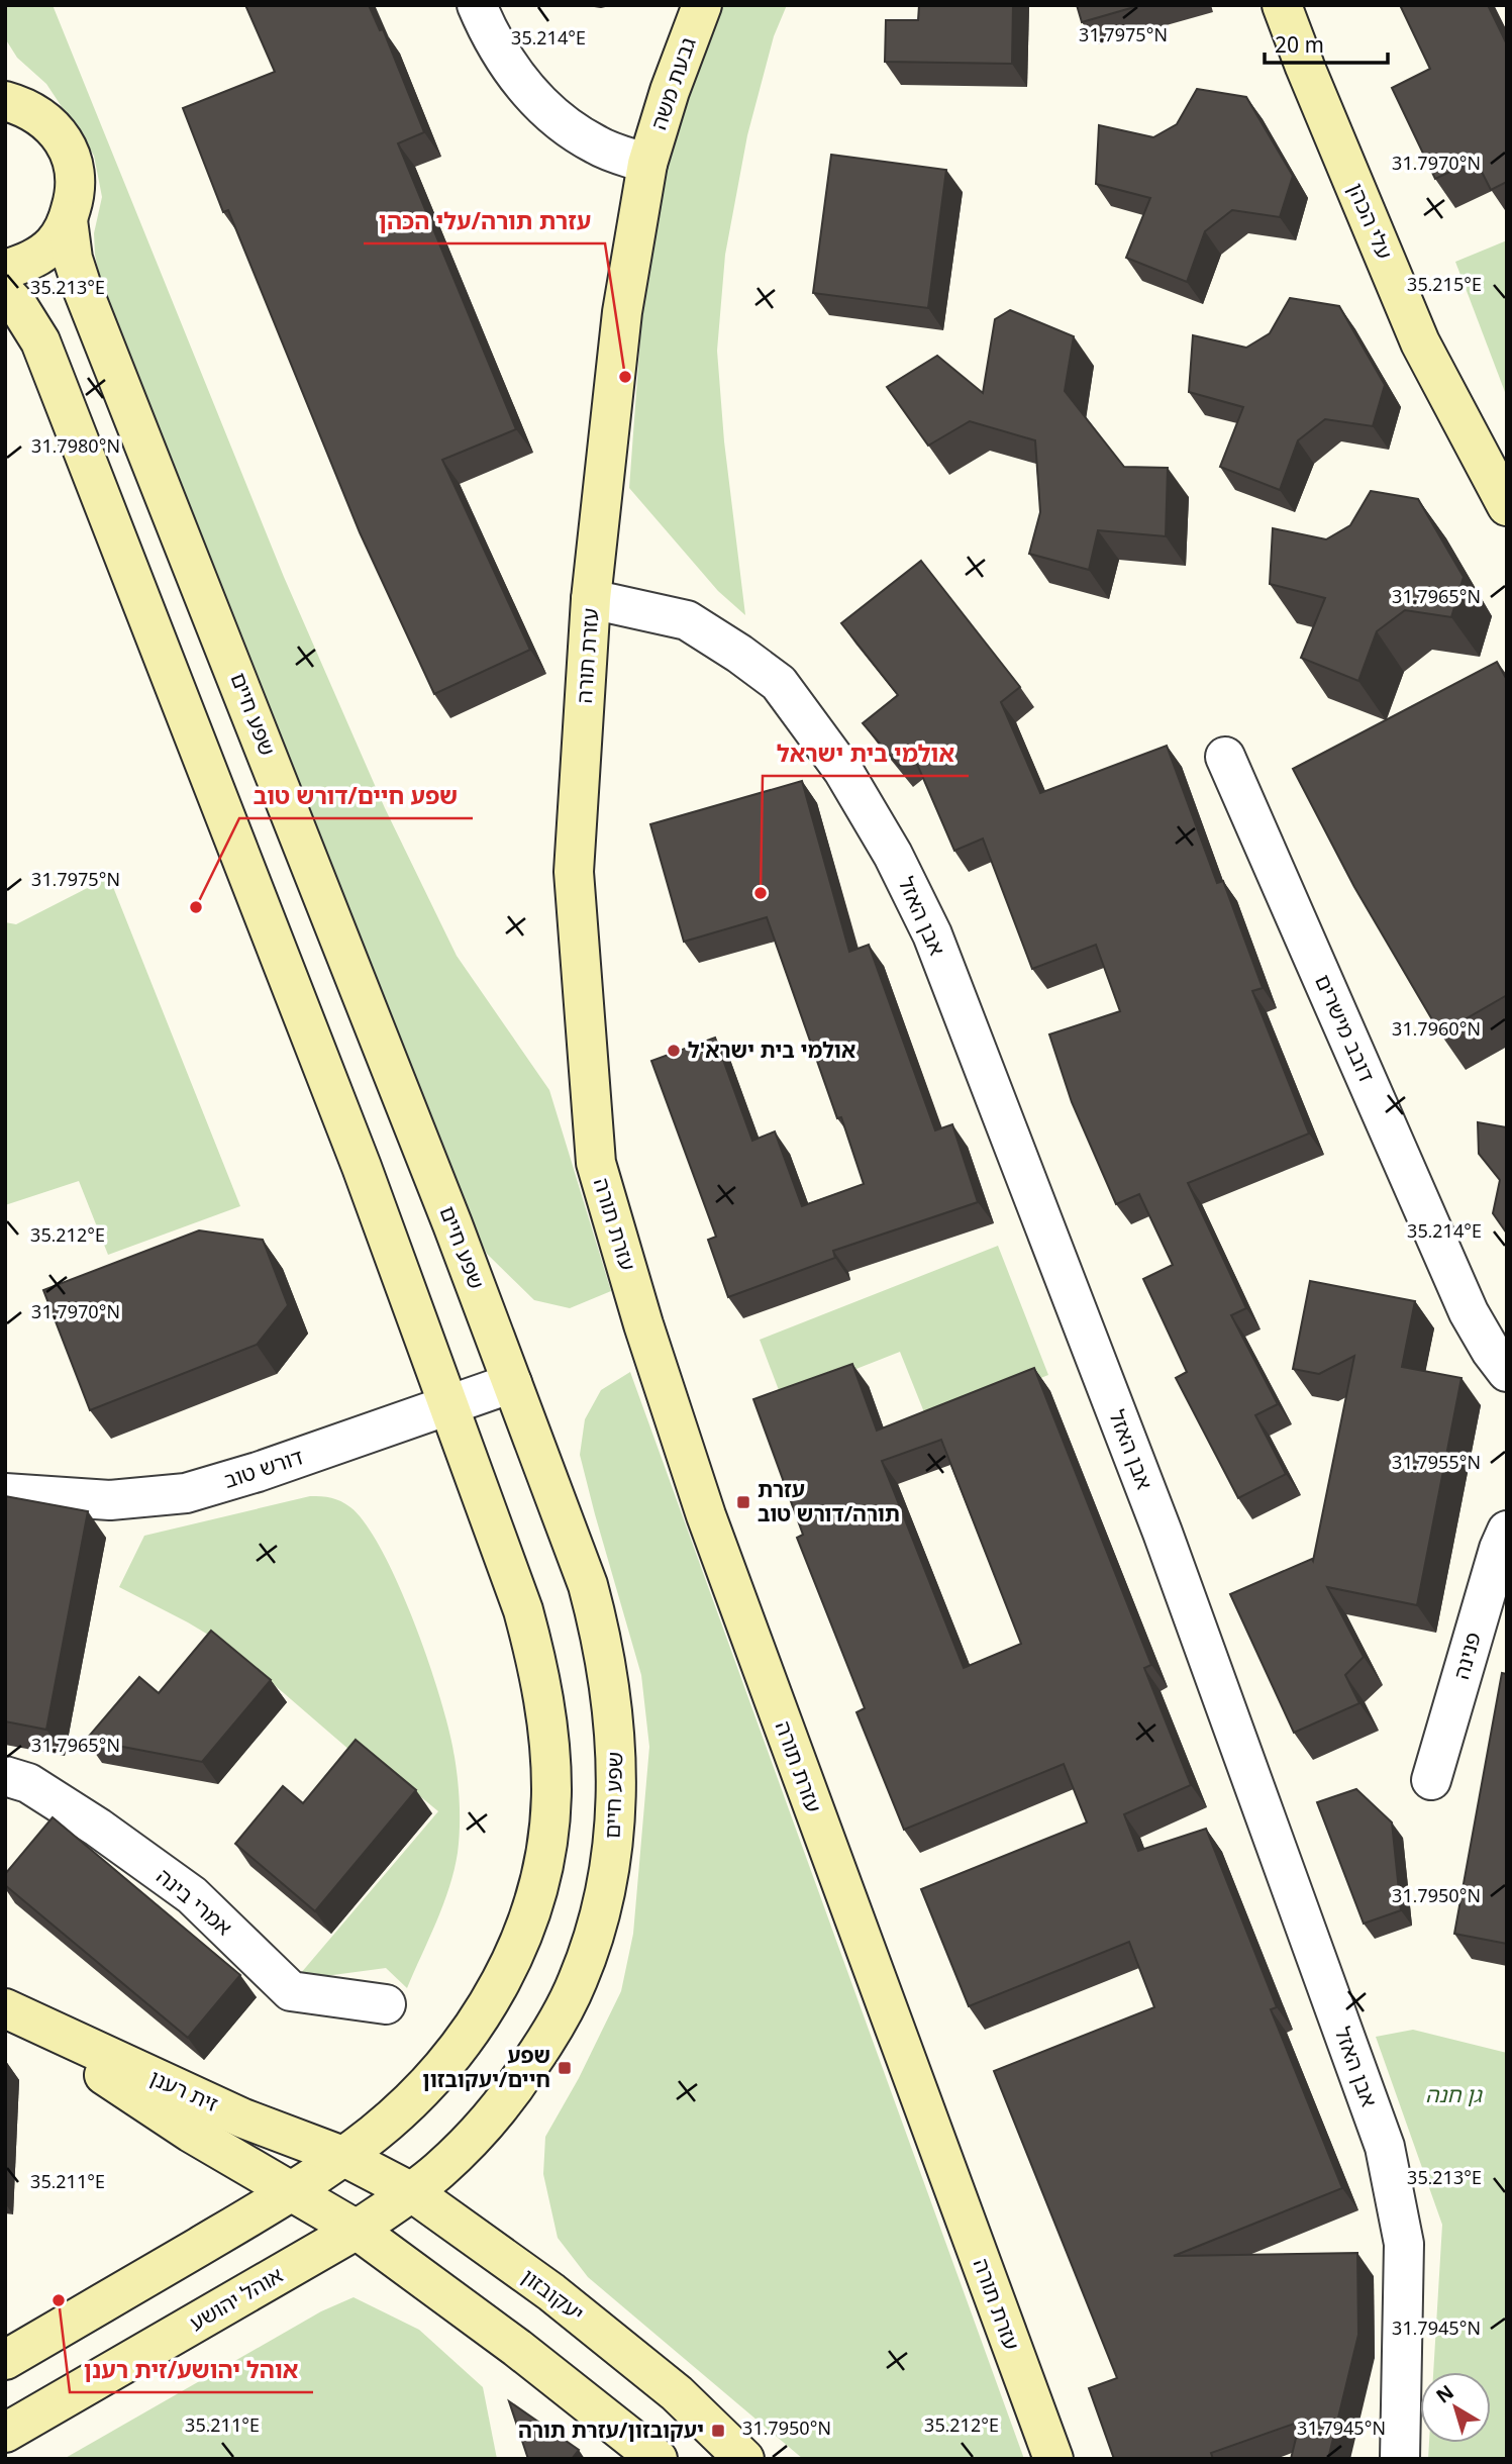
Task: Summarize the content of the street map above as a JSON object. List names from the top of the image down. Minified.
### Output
{"streets":{"street":["גבעת משה","עלי הכהן","עזרת תורה","שפע חיים","אבן האזל","דובב מישרים","דורש טוב","פנינה","אמרי בינה","זית רענן","יעקובזון","אוהל יהושע"]},"crossings":[["גבעת משה","עזרת תורה"],["עזרת תורה","אבן האזל"],["שפע חיים","דורש טוב"],["שפע חיים","יעקובזון"],["שפע חיים","אוהל יהושע"],["זית רענן","יעקובזון"]],"parks":["גן חנה"],"places":{"other":["עזרת תורה/עלי הכהן","אולמי בית ישראל","שפע חיים/דורש טוב","אולמי בית ישרא'ל","אוהל יהושע/זית רענן"],"transit":["עזרת תורה/דורש טוב","שפע חיים/יעקובזון","יעקובזון/עזרת תורה"]},"scale_bar":"20 m","north":"top left","coordinates":["31.7975°N","35.214°E","31.7970°N","35.215°E","35.213°E","31.7980°N","31.7965°N","31.7960°N","35.212°E","31.7955°N","31.7950°N","35.211°E","31.7945°N"]}
